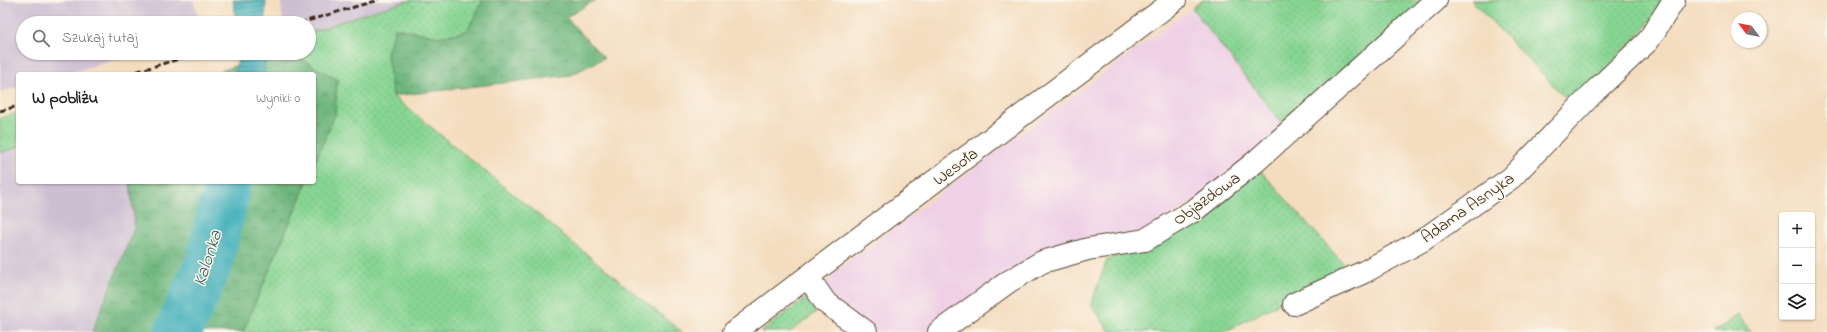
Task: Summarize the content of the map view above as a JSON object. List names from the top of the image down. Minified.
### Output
{"streets":{"street":["Wesoła","Objazdowa","Adama Asnyka"]},"water":["Kalonka"],"north":"top left","page":{"search":"Szukaj tutaj","heading":["W pobliżu","Wyniki: 0"],"map_buttons":["+","−"]}}
